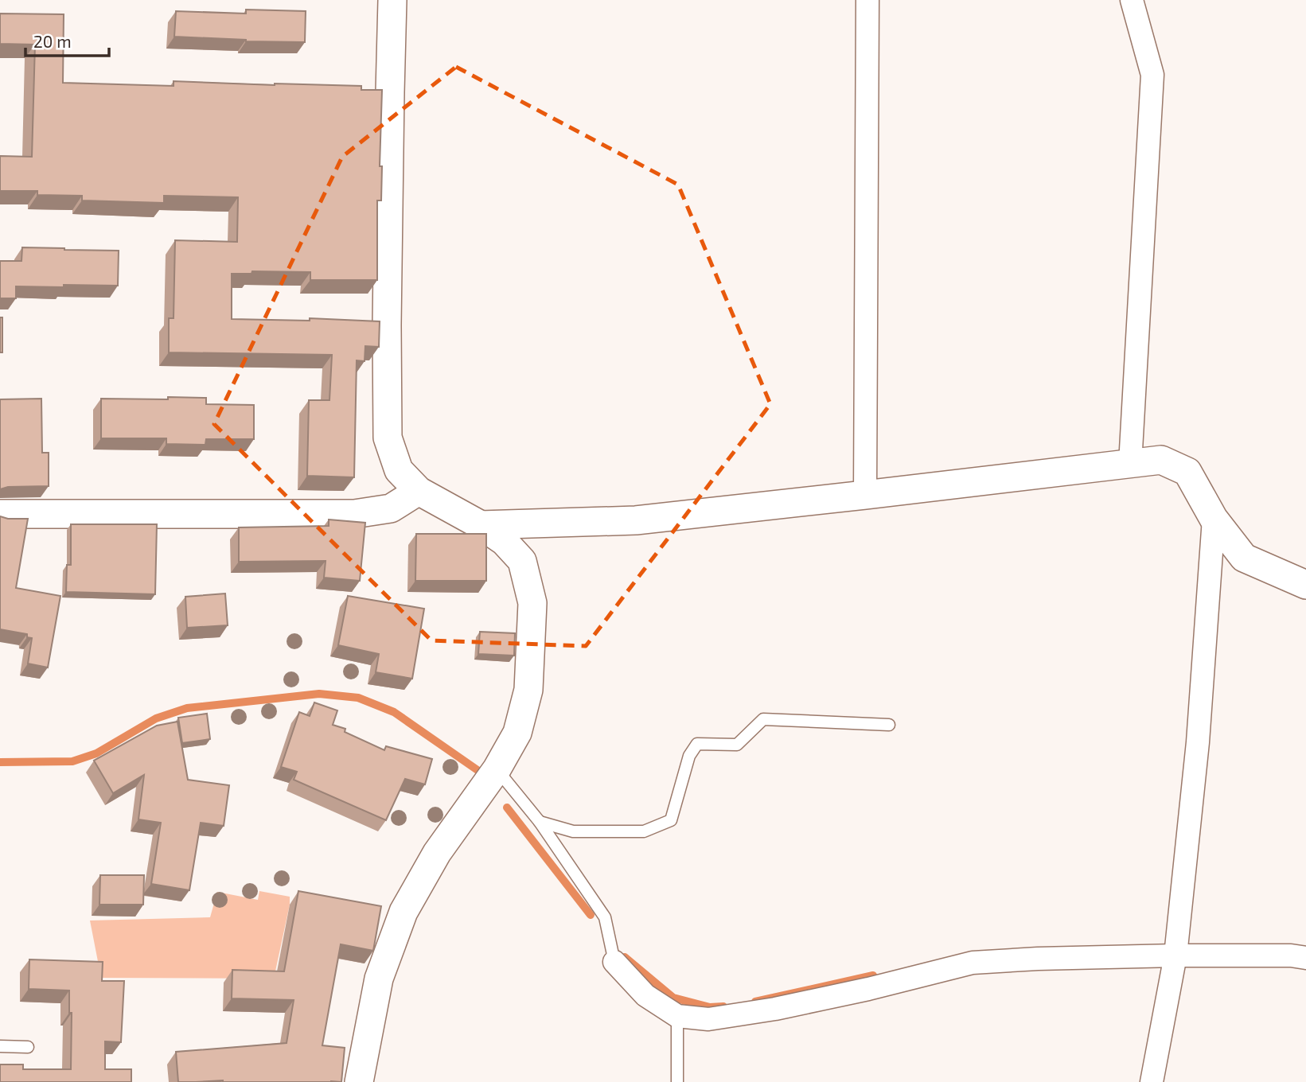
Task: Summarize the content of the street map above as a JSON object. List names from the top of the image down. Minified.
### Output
{"scale_bar":"20 m"}
